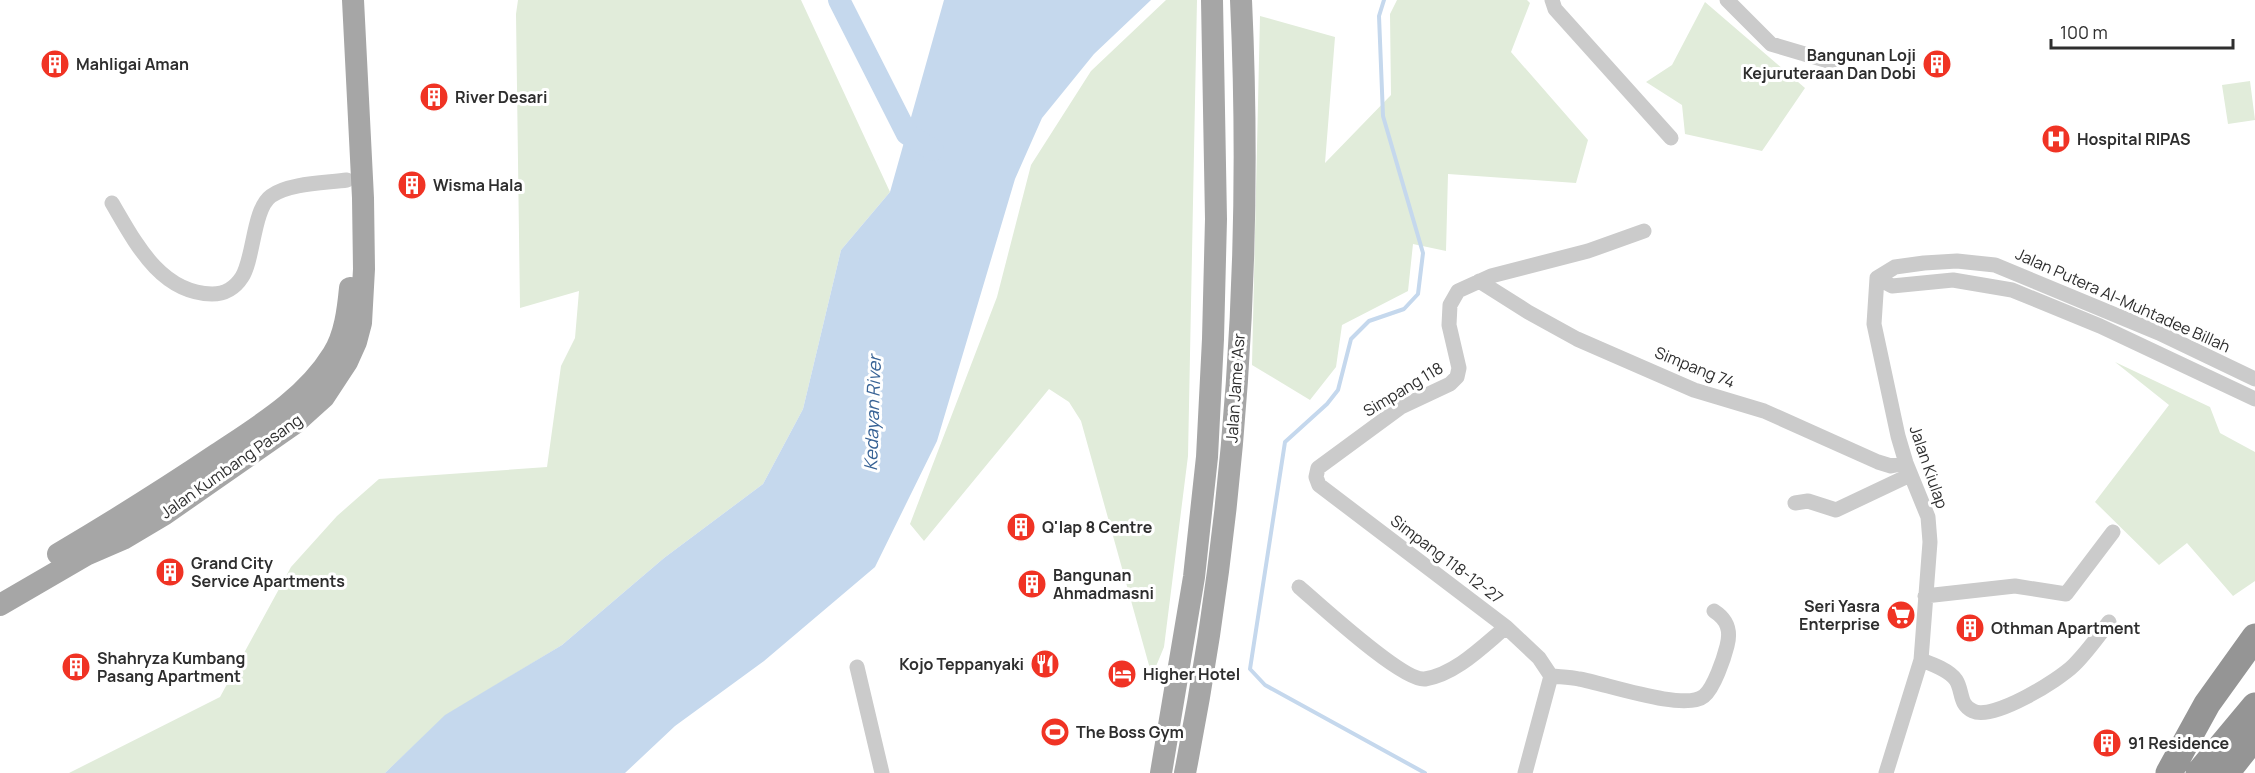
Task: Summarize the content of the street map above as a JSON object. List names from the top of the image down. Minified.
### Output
{"streets":{"main road":["Jalan Jame 'Asr","Jalan Kumbang Pasang"],"street":["Jalan Putera Al-Muhtadee Billah","Simpang 74","Simpang 118","Jalan Kiulap","Simpang 118-12-27"]},"crossings":[["Jalan Putera Al-Muhtadee Billah","Jalan Kiulap"],["Simpang 74","Simpang 118"],["Simpang 74","Jalan Kiulap"],["Simpang 118","Simpang 118-12-27"]],"water":["Kedayan River"],"places":{"building":["Mahligai Aman","Bangunan Loji Kejuruteraan Dan Dobi","River Desari","Wisma Hala","Q'lap 8 Centre","Grand City Service Apartments","Bangunan Ahmadmasni","Othman Apartment","Shahryza Kumbang Pasang Apartment","91 Residence"],"hospital":["Hospital RIPAS"],"supermarket":["Seri Yasra Enterprise"],"restaurant":["Kojo Teppanyaki"],"hotel":["Higher Hotel"],"sports":["The Boss Gym"]},"scale_bar":"100 m"}
